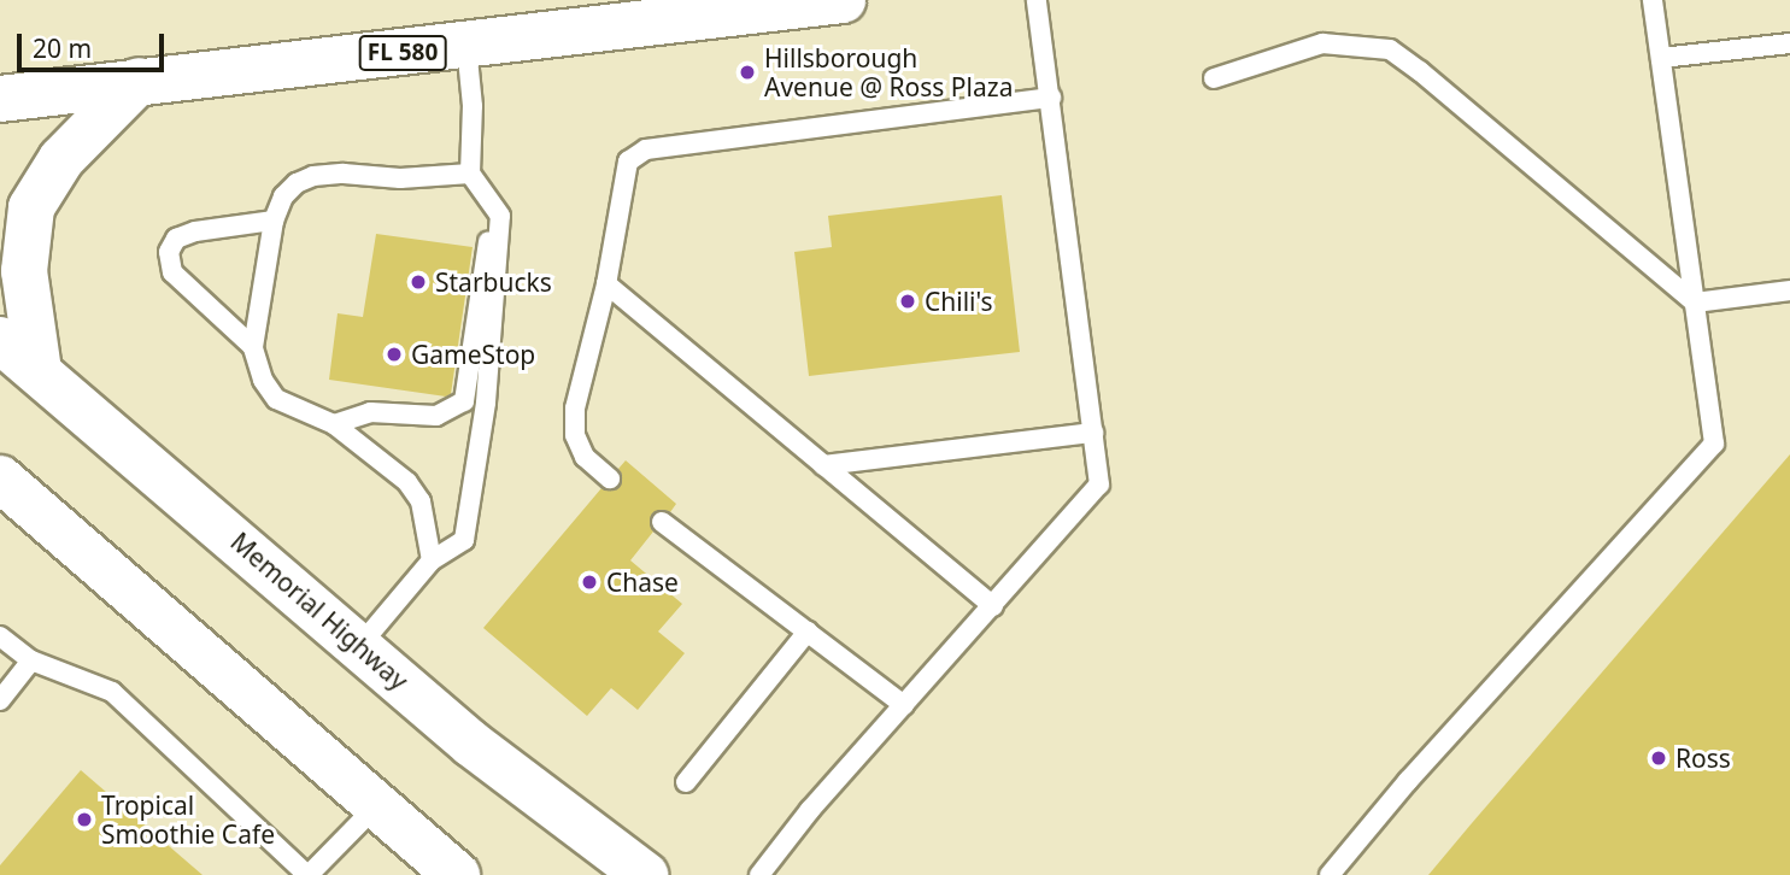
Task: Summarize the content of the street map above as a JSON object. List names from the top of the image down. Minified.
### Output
{"streets":{"main road":["FL 580","Memorial Highway"]},"places":["Hillsborough Avenue @ Ross Plaza","Starbucks","Chili's","GameStop","Chase","Ross","Tropical Smoothie Cafe"],"scale_bar":"20 m"}
